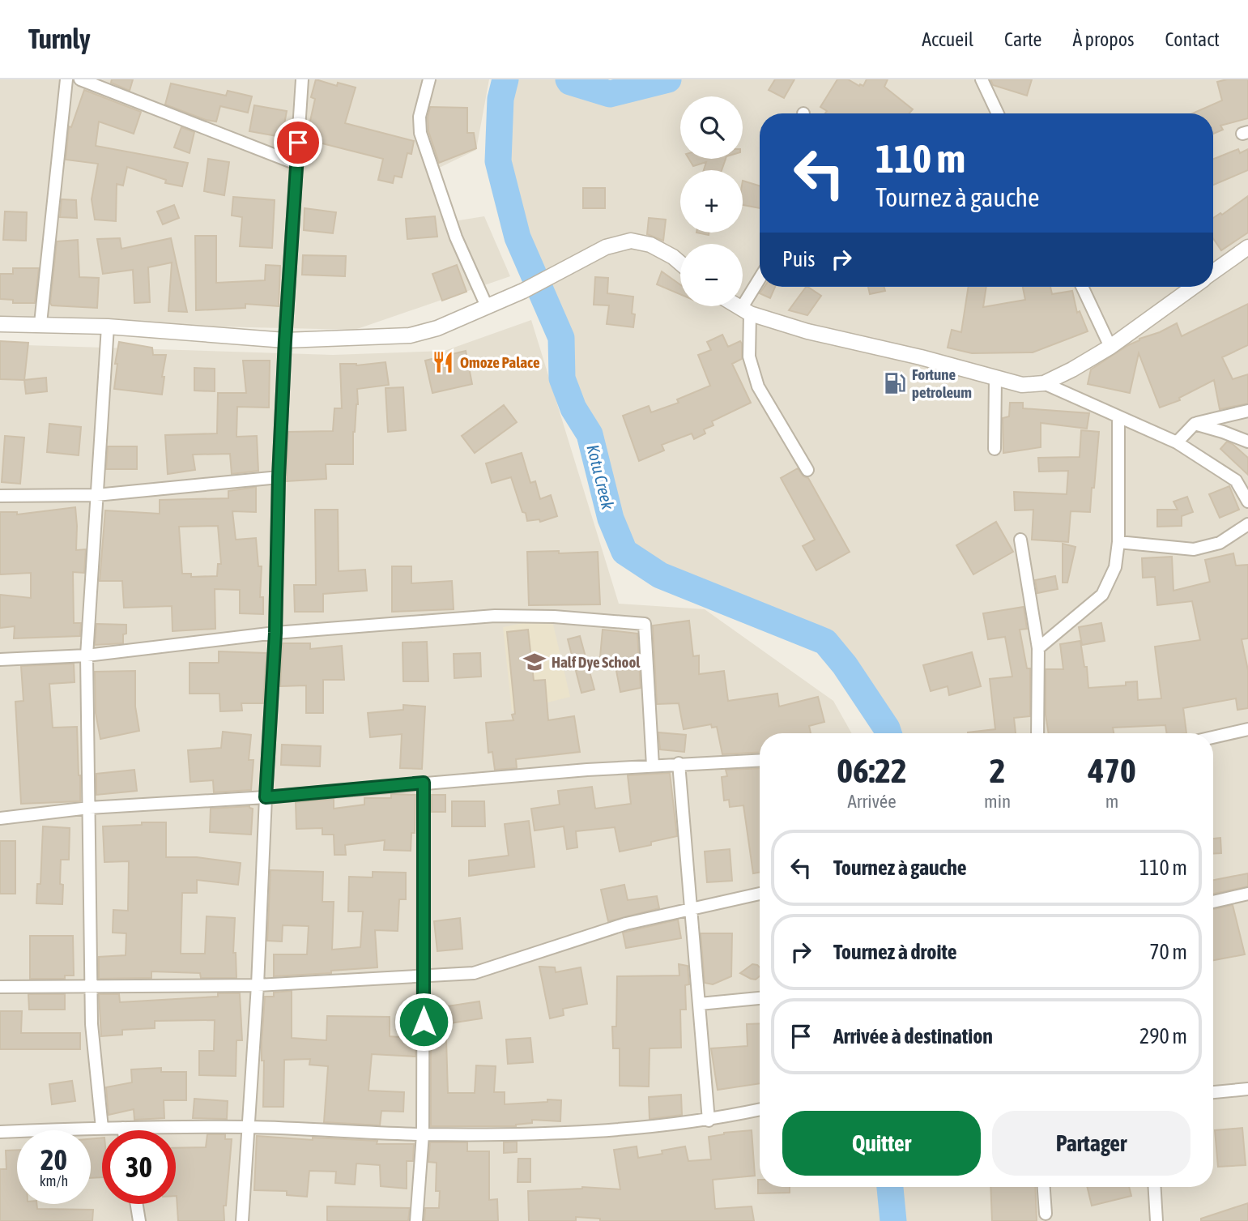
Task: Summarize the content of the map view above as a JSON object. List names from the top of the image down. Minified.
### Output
{"water":["Kotu Creek"],"places":{"restaurant":["Omoze Palace"],"fuel station":["Fortune petroleum"],"school or university":["Half Dye School"]},"page":{"header":"Turnly","nav":["Accueil","Carte","À propos","Contact"],"map_buttons":["+","−"],"turn":["110 m","Tournez à gauche"],"then":"Puis","eta":["06:22","Arrivée","2","min","470","m"],"list":[{"name":"Tournez à gauche","value":"110 m"},{"name":"Tournez à droite","value":"70 m"},{"name":"Arrivée à destination","value":"290 m"}],"buttons":["Quitter","Partager"],"speed":"20 km/h","limit":"30"}}
